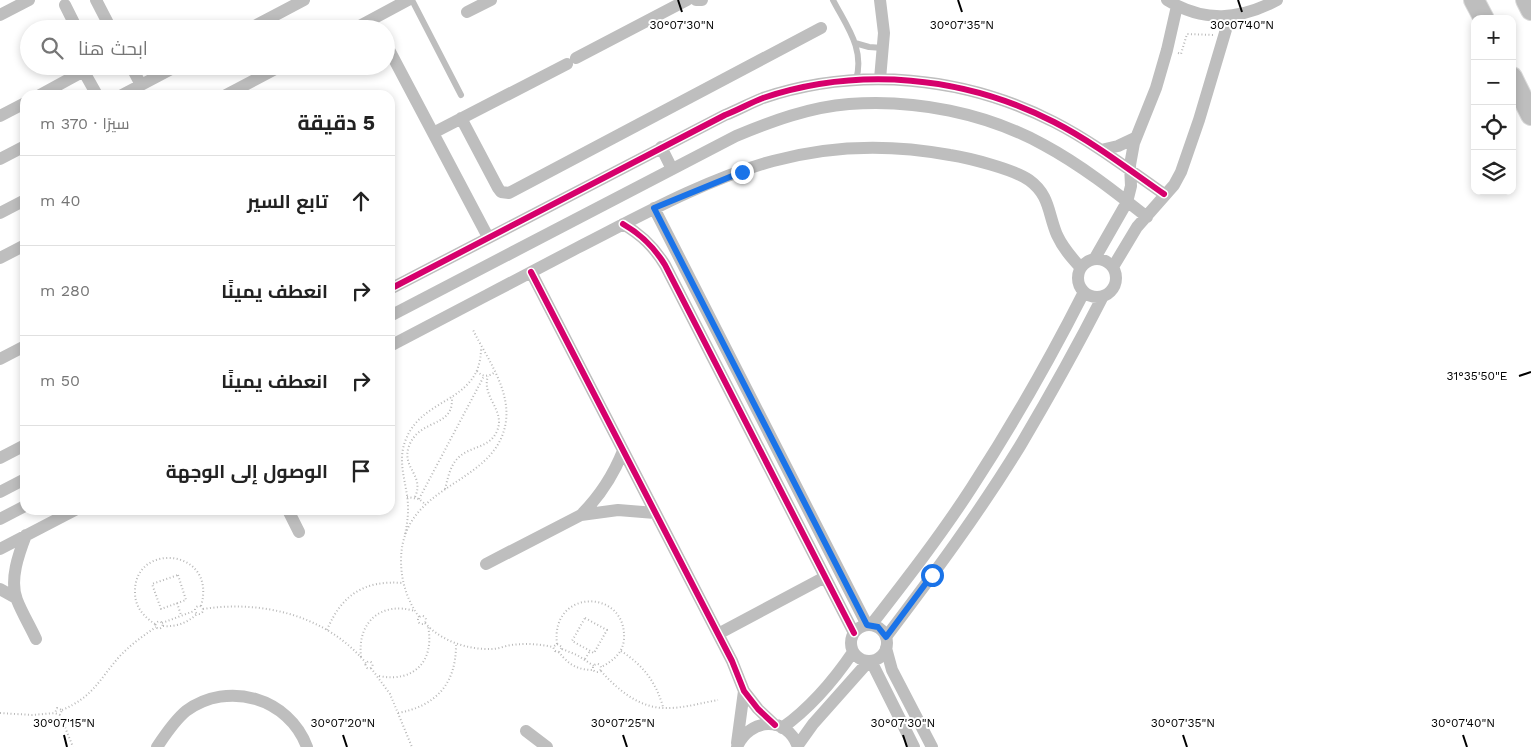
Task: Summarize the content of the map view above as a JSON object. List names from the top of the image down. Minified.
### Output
{"page":{"map_buttons":["+","−"],"search":"ابحث هنا","heading":["5 دقيقة","سيرًا · 370 m"],"list":[["تابع السير","40 m"],["انعطف يمينًا","280 m"],["انعطف يمينًا","50 m"],"الوصول إلى الوجهة"]},"coordinates":["30°07'30\"N","30°07'35\"N","30°07'40\"N","31°35'50\"E","30°07'15\"N","30°07'20\"N","30°07'25\"N"]}
